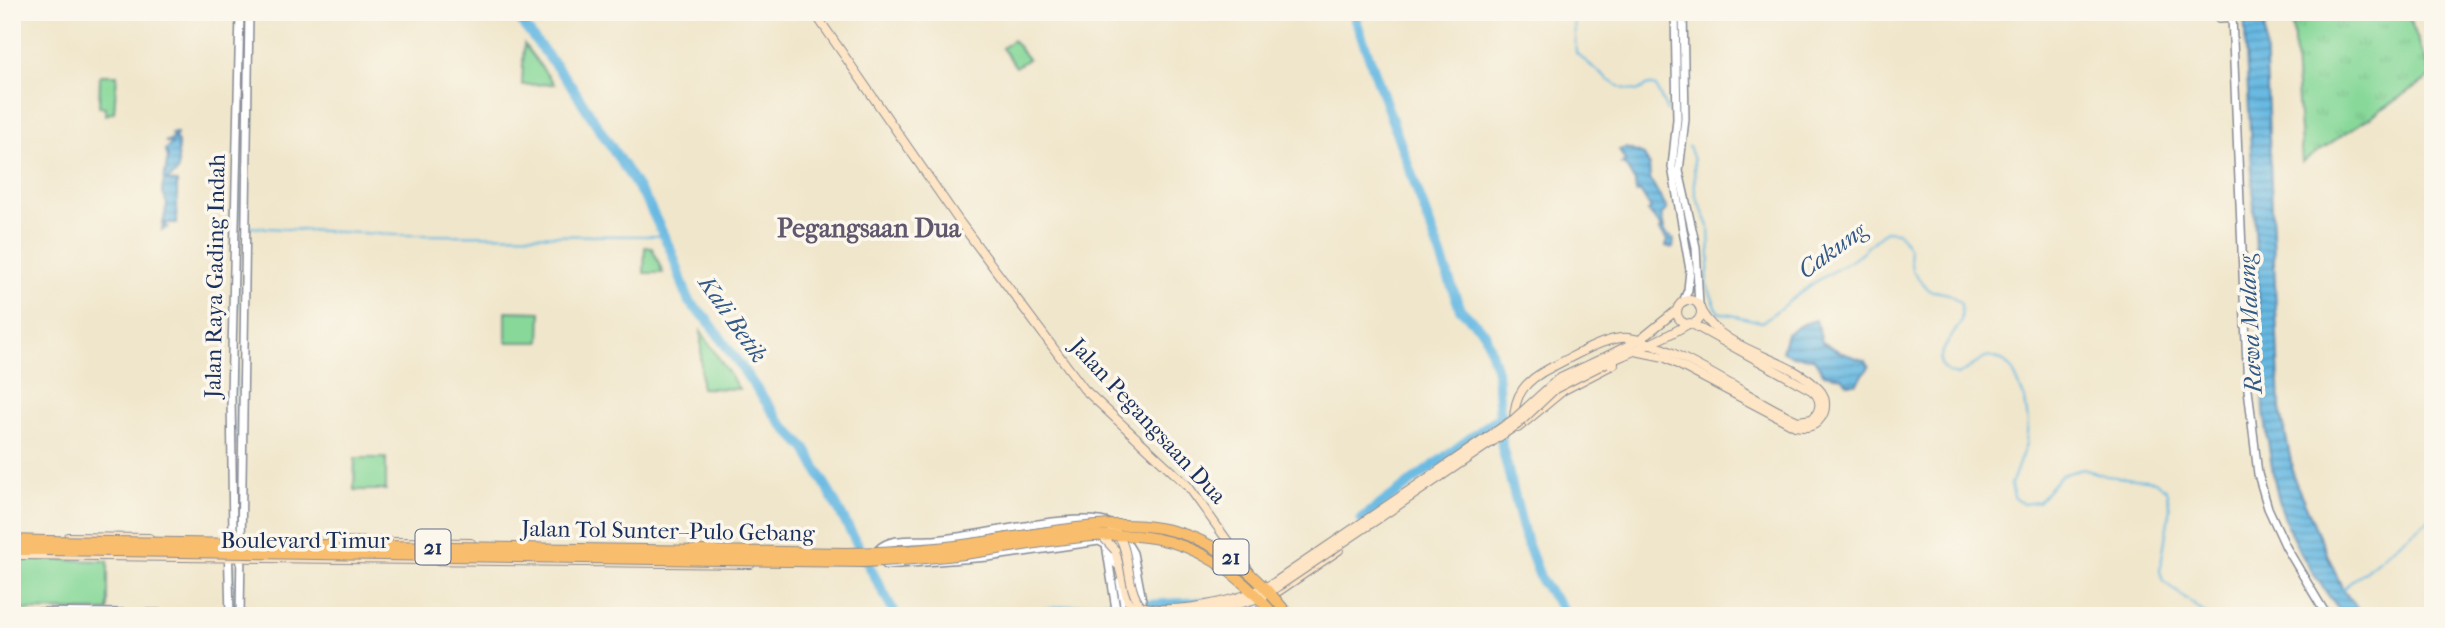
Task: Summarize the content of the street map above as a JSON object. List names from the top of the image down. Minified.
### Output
{"streets":{"highway":["Jalan Tol Sunter–Pulo Gebang","21"],"main road":["Jalan Pegangsaan Dua","Boulevard Timur"],"street":["Jalan Raya Gading Indah"]},"crossings":[["Jalan Raya Gading Indah","Boulevard Timur"],["Jalan Tol Sunter–Pulo Gebang","Boulevard Timur"]],"districts":["Pegangsaan Dua"],"water":["Cakung","Kali Betik","Rawa Malang"]}
